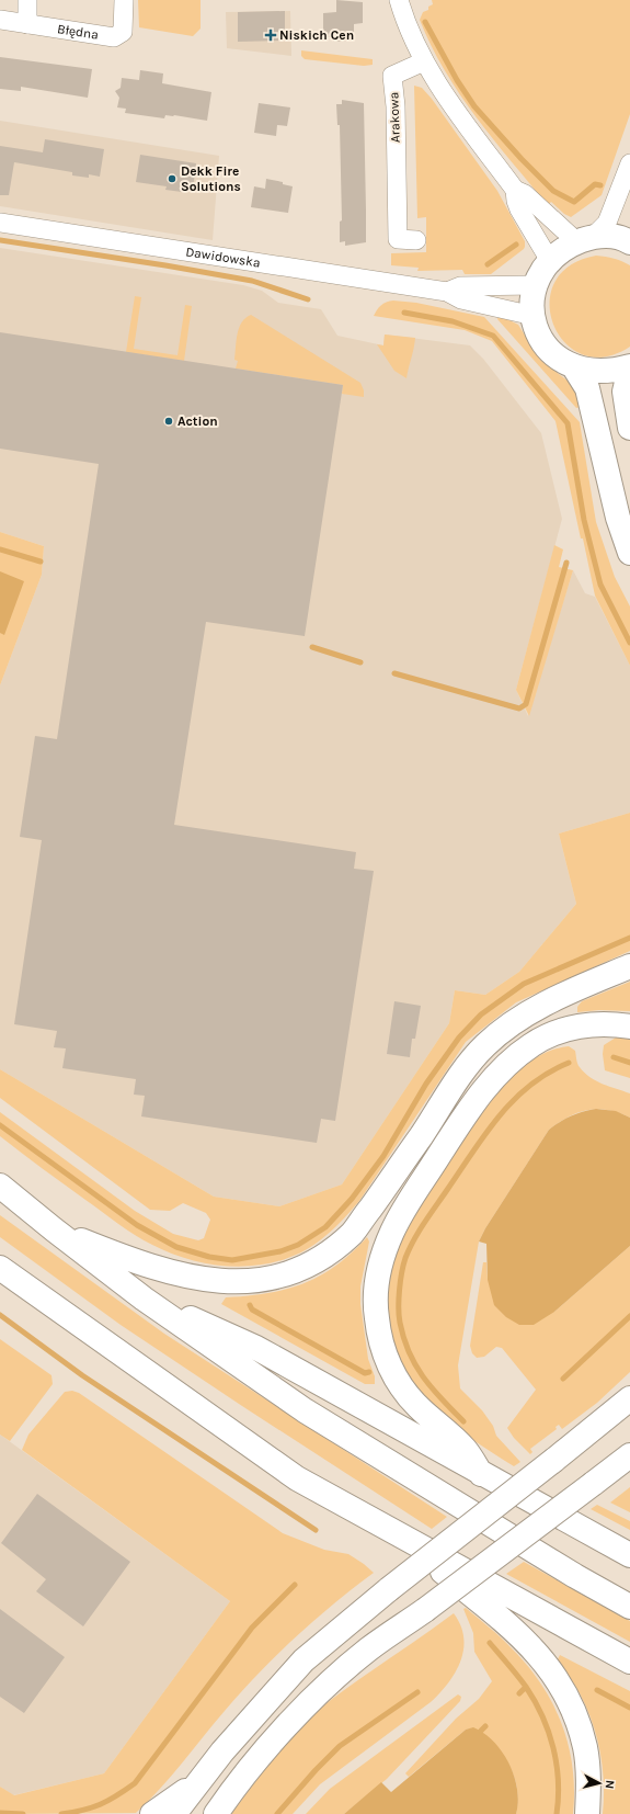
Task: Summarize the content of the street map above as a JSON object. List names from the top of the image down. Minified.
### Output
{"streets":{"street":["Błędna","Arakowa","Dawidowska"]},"places":{"health":["Niskich Cen"],"other":["Dekk Fire Solutions","Action"]},"north":"right"}
